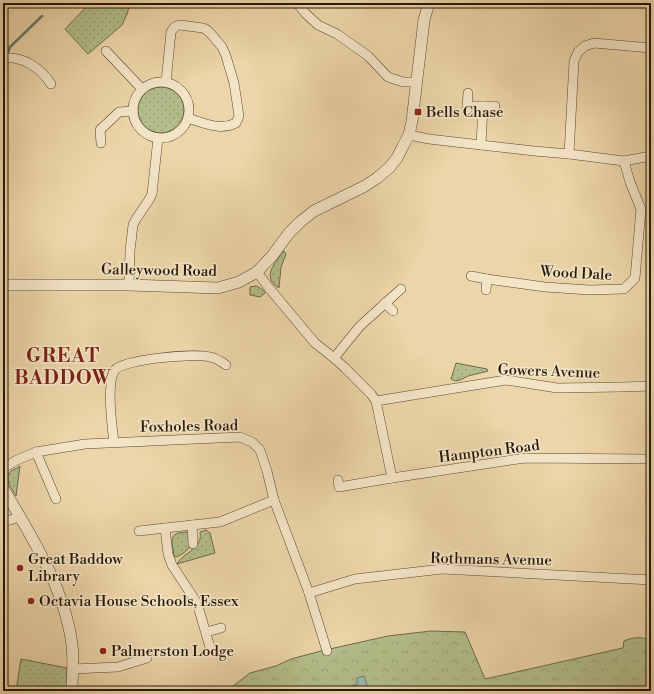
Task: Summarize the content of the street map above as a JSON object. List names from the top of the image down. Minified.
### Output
{"streets":{"street":["Galleywood Road","Wood Dale","Gowers Avenue","Foxholes Road","Hampton Road","Rothmans Avenue"]},"crossings":[["Foxholes Road","Rothmans Avenue"]],"districts":["GREAT BADDOW"],"places":{"transit":["Bells Chase"],"other":["Great Baddow Library","Octavia House Schools, Essex","Palmerston Lodge"]}}
